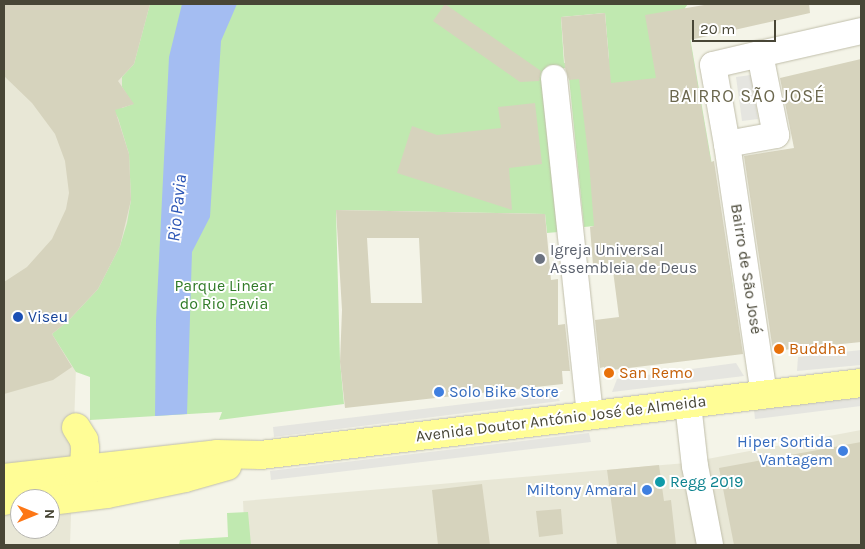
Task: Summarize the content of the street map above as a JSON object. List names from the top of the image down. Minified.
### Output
{"streets":{"main road":["Avenida Doutor António José de Almeida"],"street":["Bairro de São José"]},"crossings":[["Bairro de São José","Avenida Doutor António José de Almeida"]],"districts":["BAIRRO SÃO JOSÉ"],"water":["Rio Pavia"],"parks":["Parque Linear do Rio Pavia"],"places":["Igreja Universal Assembleia de Deus","Viseu","Buddha","San Remo","Solo Bike Store","Hiper Sortida Vantagem","Regg 2019","Miltony Amaral"],"scale_bar":"20 m","north":"right"}
